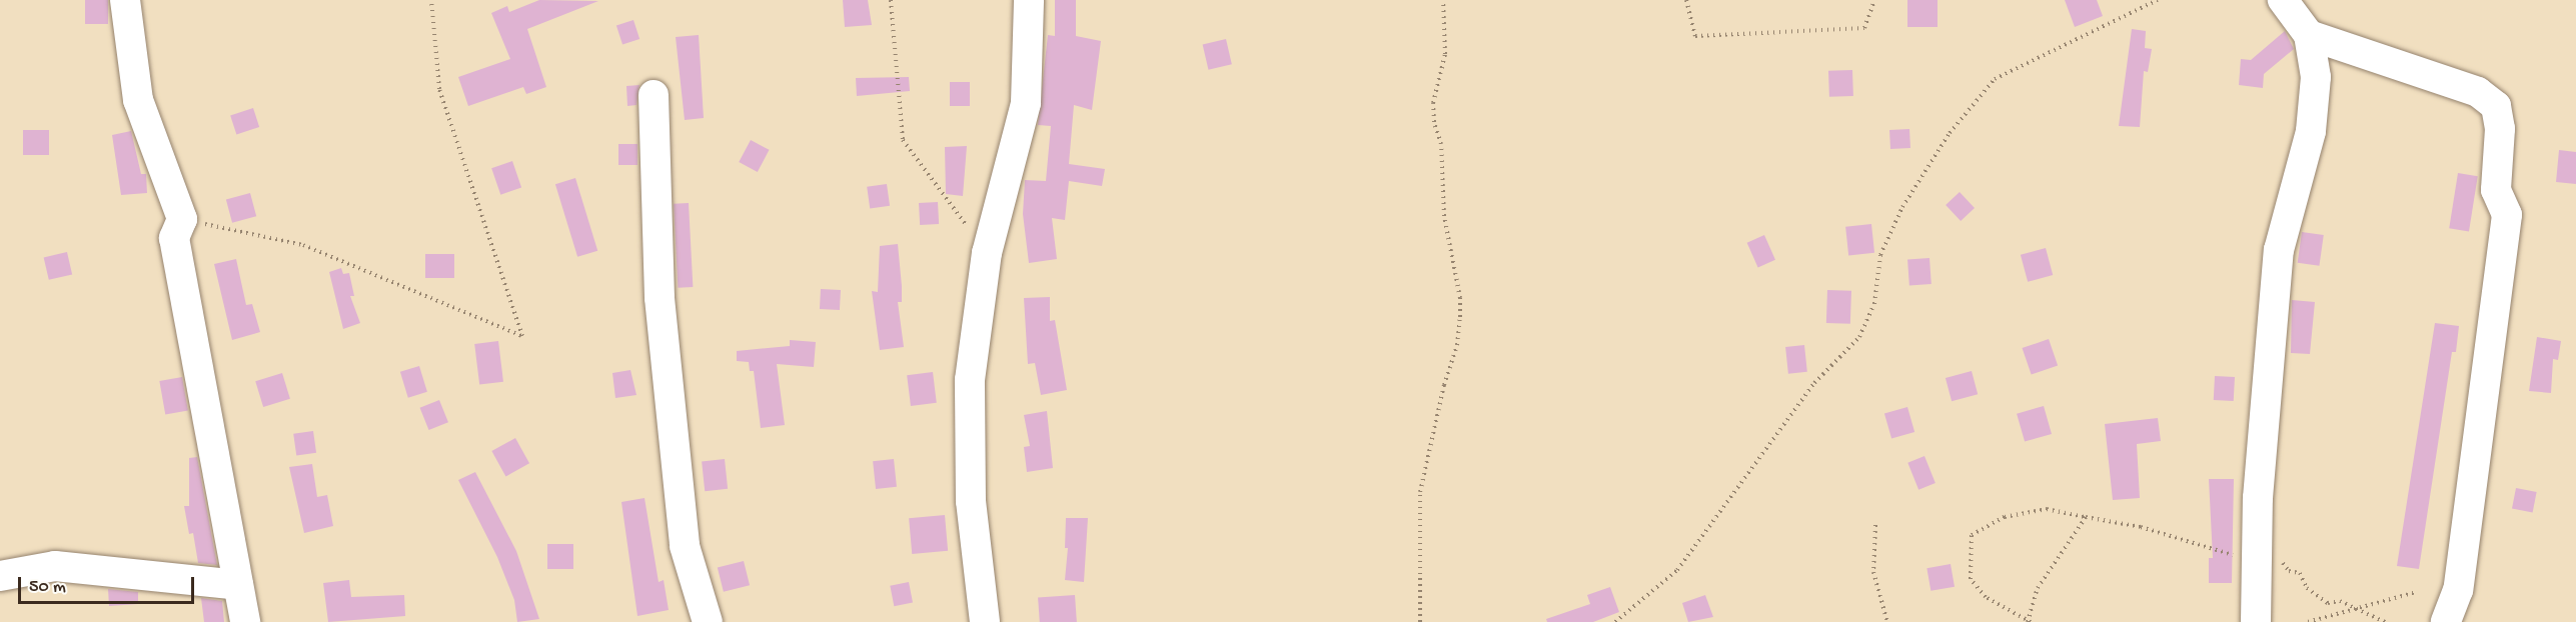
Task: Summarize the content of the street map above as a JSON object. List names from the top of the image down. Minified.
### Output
{"scale_bar":"50 m"}
